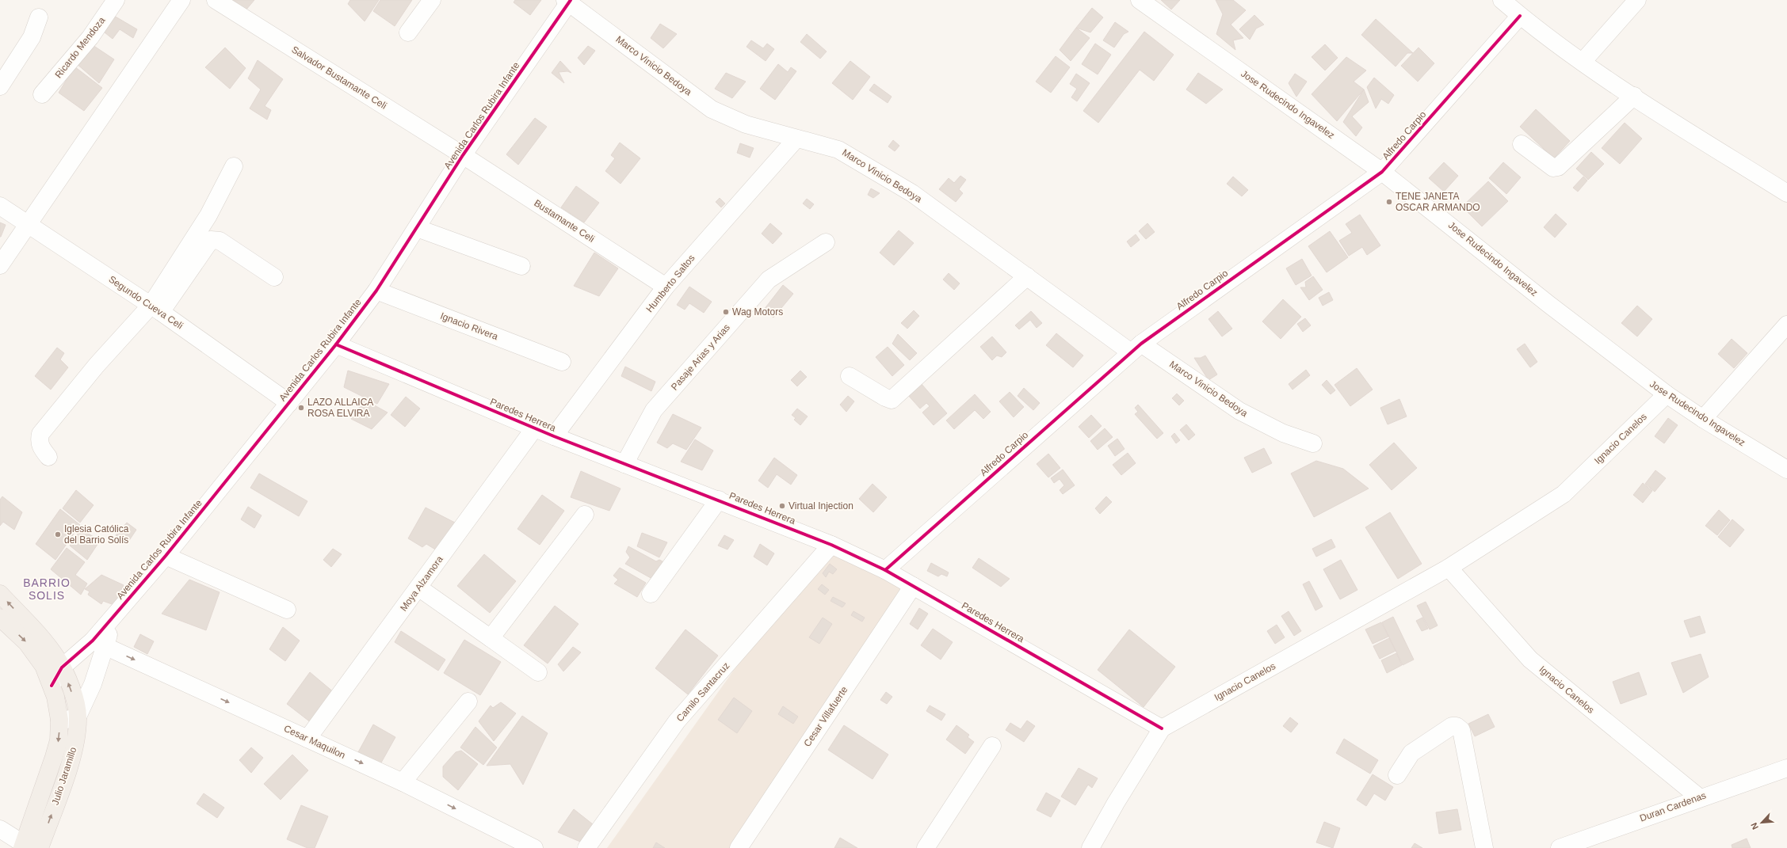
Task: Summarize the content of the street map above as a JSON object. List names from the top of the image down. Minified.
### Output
{"streets":{"main road":["Julio Jaramillo"],"street":["Ricardo Mendoza","Marco Vinicio Bedoya","Salvador Bustamante Celi","Jose Rudecindo Ingavelez","Avenida Carlos Rubira Infante","Alfredo Carpio","Bustamante Celi","Humberto Saltos","Segundo Cueva Celi","Ignacio Rivera","Pasaje Arias y Arias","Paredes Herrera","Ignacio Canelos","Moya Alzamora","Camilo Santacruz","Cesar Villafuerte","Cesar Maquilon","Duran Cardenas"]},"crossings":[["Marco Vinicio Bedoya","Avenida Carlos Rubira Infante"],["Marco Vinicio Bedoya","Alfredo Carpio"],["Marco Vinicio Bedoya","Humberto Saltos"],["Salvador Bustamante Celi","Avenida Carlos Rubira Infante"],["Salvador Bustamante Celi","Bustamante Celi"],["Jose Rudecindo Ingavelez","Alfredo Carpio"],["Jose Rudecindo Ingavelez","Ignacio Canelos"],["Avenida Carlos Rubira Infante","Bustamante Celi"],["Avenida Carlos Rubira Infante","Segundo Cueva Celi"],["Avenida Carlos Rubira Infante","Ignacio Rivera"],["Avenida Carlos Rubira Infante","Paredes Herrera"],["Avenida Carlos Rubira Infante","Cesar Maquilon"],["Avenida Carlos Rubira Infante","Julio Jaramillo"],["Alfredo Carpio","Paredes Herrera"],["Bustamante Celi","Humberto Saltos"],["Humberto Saltos","Paredes Herrera"],["Pasaje Arias y Arias","Paredes Herrera"],["Paredes Herrera","Ignacio Canelos"],["Paredes Herrera","Moya Alzamora"],["Paredes Herrera","Camilo Santacruz"],["Paredes Herrera","Cesar Villafuerte"],["Ignacio Canelos","Duran Cardenas"],["Moya Alzamora","Cesar Maquilon"]],"one_way":["Cesar Maquilon"],"districts":["BARRIO SOLIS"],"places":["TENE JANETA OSCAR ARMANDO","Wag Motors","LAZO ALLAICA ROSA ELVIRA","Virtual Injection","Iglesia Católica del Barrio Solís"],"north":"bottom left"}
